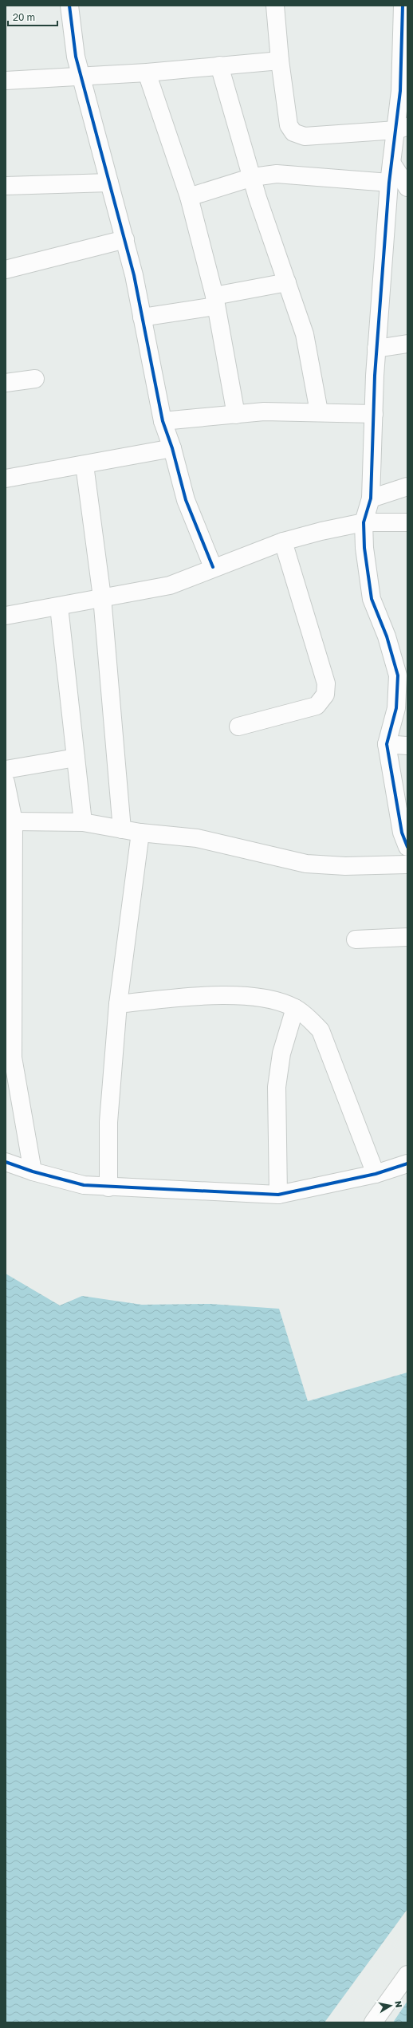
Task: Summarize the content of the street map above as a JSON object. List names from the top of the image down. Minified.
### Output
{"scale_bar":"20 m","north":"right"}
